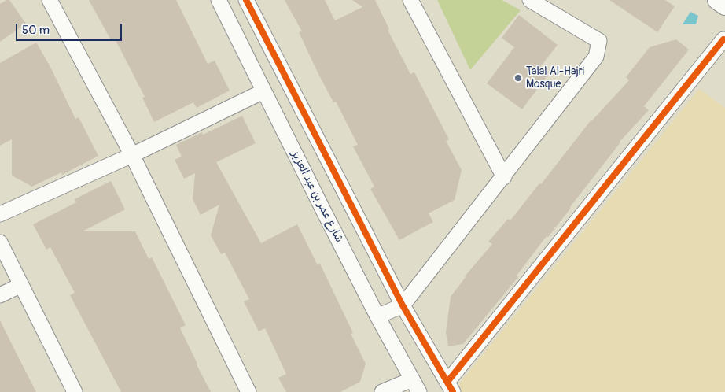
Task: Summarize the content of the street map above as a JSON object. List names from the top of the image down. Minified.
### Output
{"streets":{"street":["شارع عمر بن عبد العزيز"]},"places":["Talal Al-Hajri Mosque"],"scale_bar":"50 m"}
